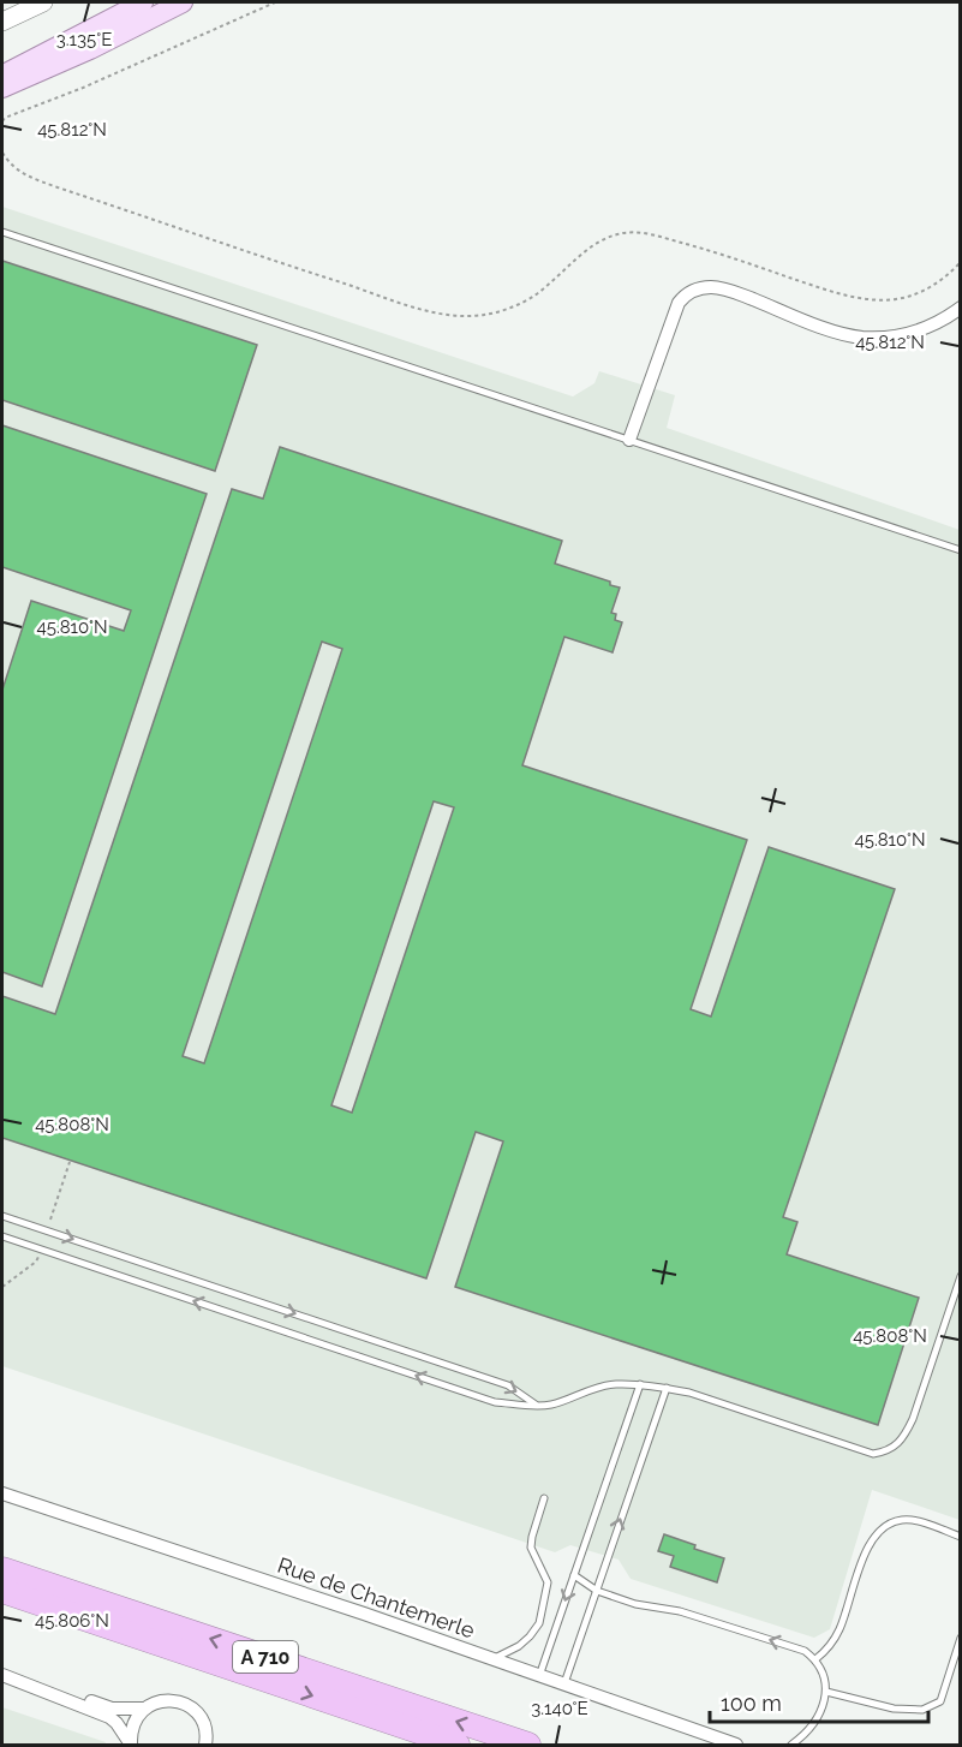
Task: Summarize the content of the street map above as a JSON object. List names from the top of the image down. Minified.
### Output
{"streets":{"highway":["A 710"],"street":["Rue de Chantemerle"]},"scale_bar":"100 m","coordinates":["3.135°E","45.812°N","45.810°N","45.808°N","45.806°N","3.140°E"]}
